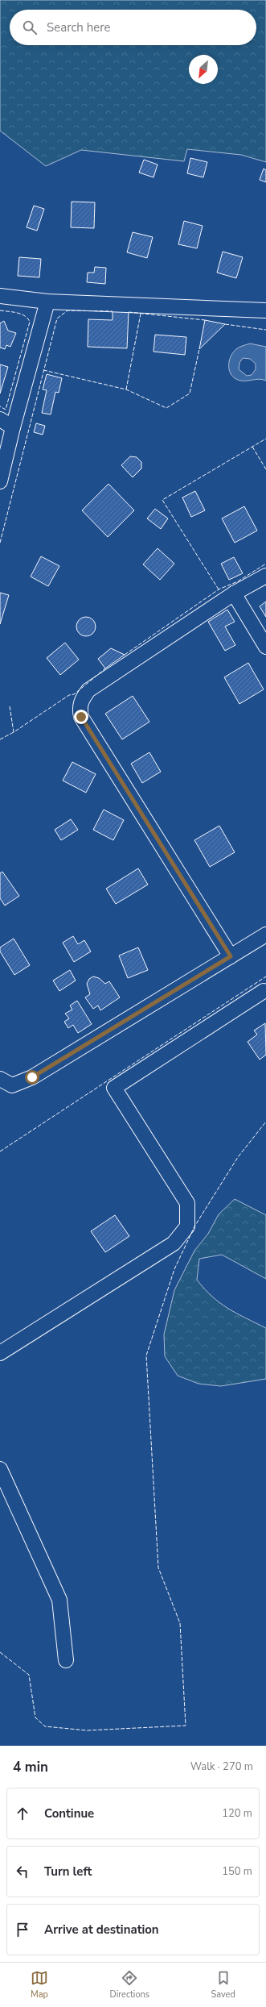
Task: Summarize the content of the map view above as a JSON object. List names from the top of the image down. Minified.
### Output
{"north":"bottom left","page":{"search":"Search here","heading":["4 min","Walk · 270 m"],"list":[["Continue","120 m"],["Turn left","150 m"],"Arrive at destination"],"nav":["Map","Directions","Saved"]}}
